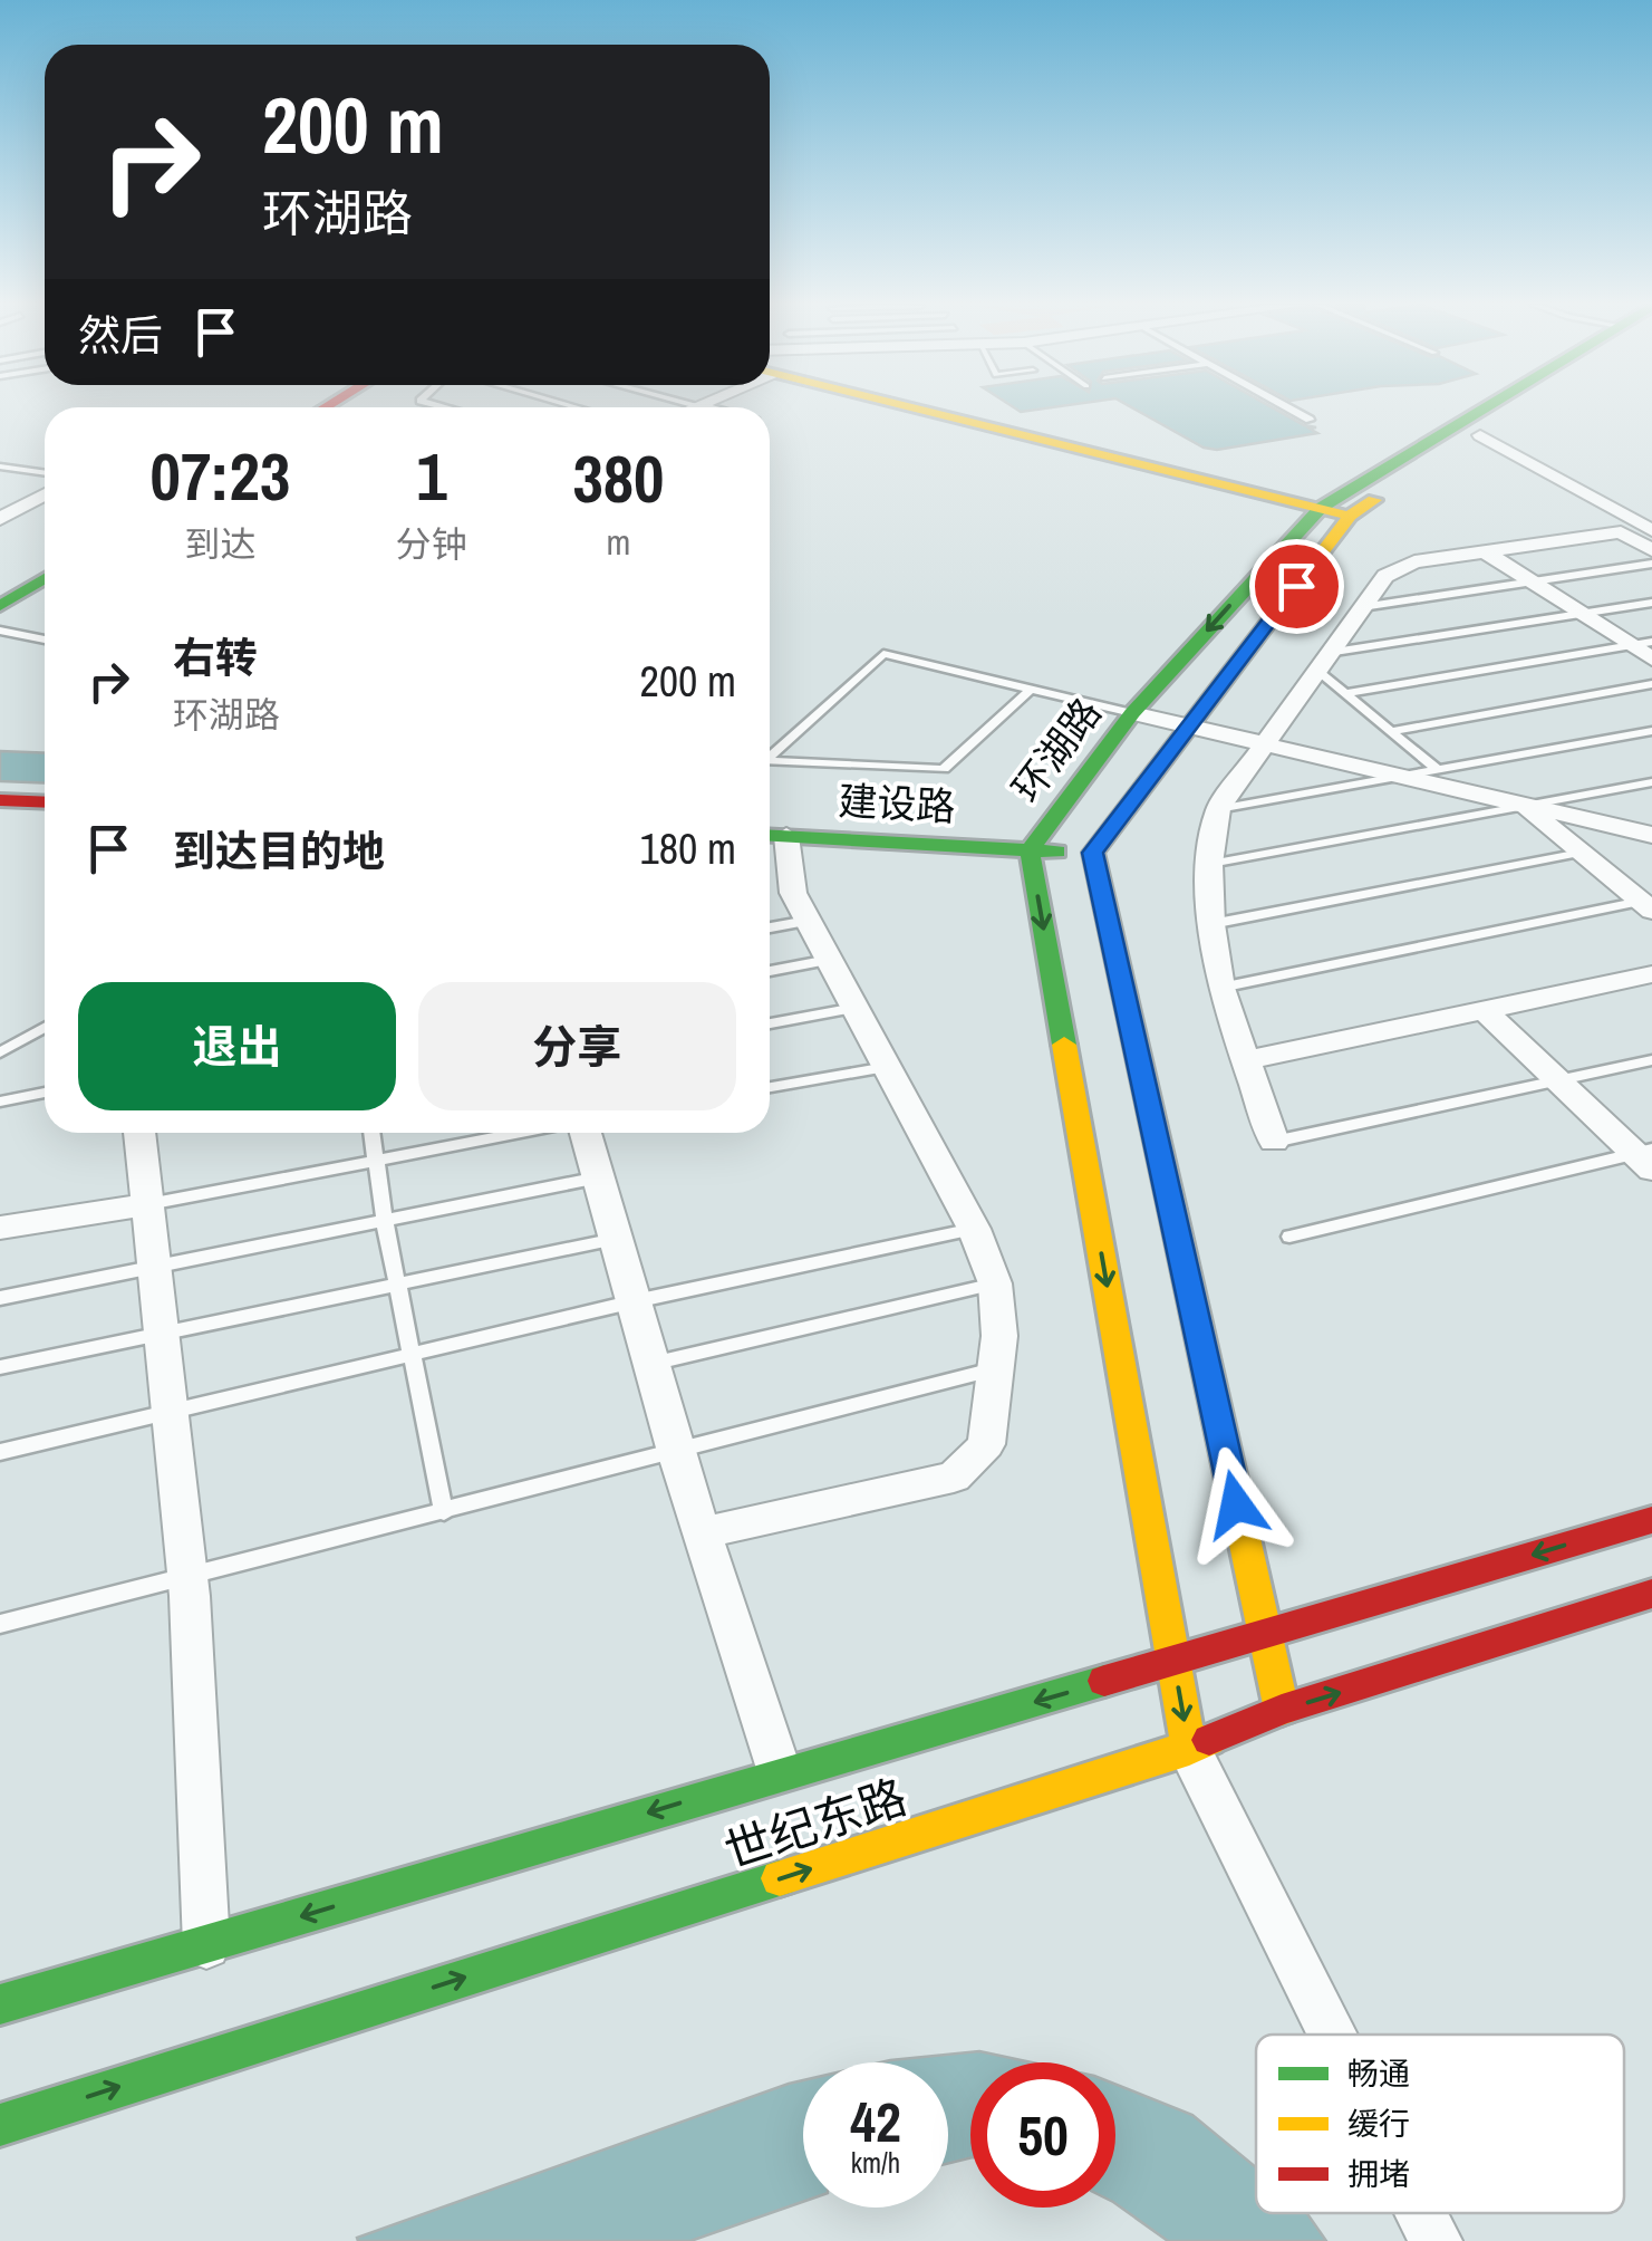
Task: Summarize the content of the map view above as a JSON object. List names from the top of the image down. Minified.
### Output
{"streets":{"main road":["环湖路","建设路","世纪东路"]},"crossings":[["环湖路","建设路"],["环湖路","世纪东路"]],"legend":["畅通","缓行","拥堵"],"page":{"turn":["200 m","环湖路"],"then":"然后","eta":["07:23","到达","1","分钟","380","m"],"list":[{"name":"右转","note":"环湖路","value":"200 m"},{"name":"到达目的地","value":"180 m"}],"buttons":["退出","分享"],"speed":"42 km/h","limit":"50"}}
